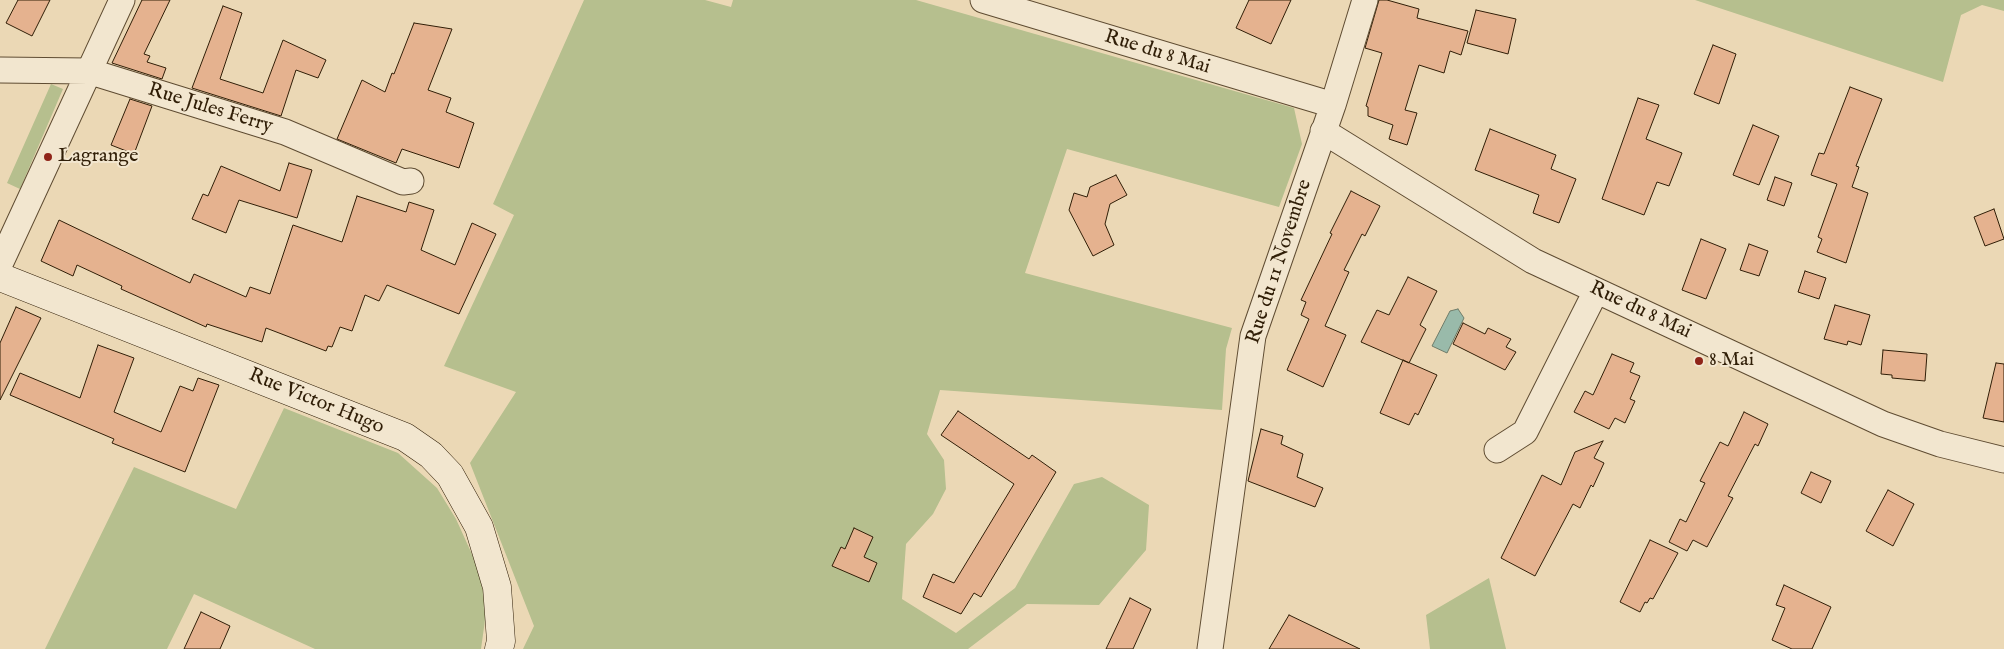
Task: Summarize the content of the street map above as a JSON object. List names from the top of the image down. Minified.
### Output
{"streets":{"street":["Rue du 8 Mai","Rue Jules Ferry","Rue du 11 Novembre","Rue Victor Hugo"]},"crossings":[["Rue du 8 Mai","Rue du 11 Novembre"]],"places":["Lagrange","8 Mai"]}
